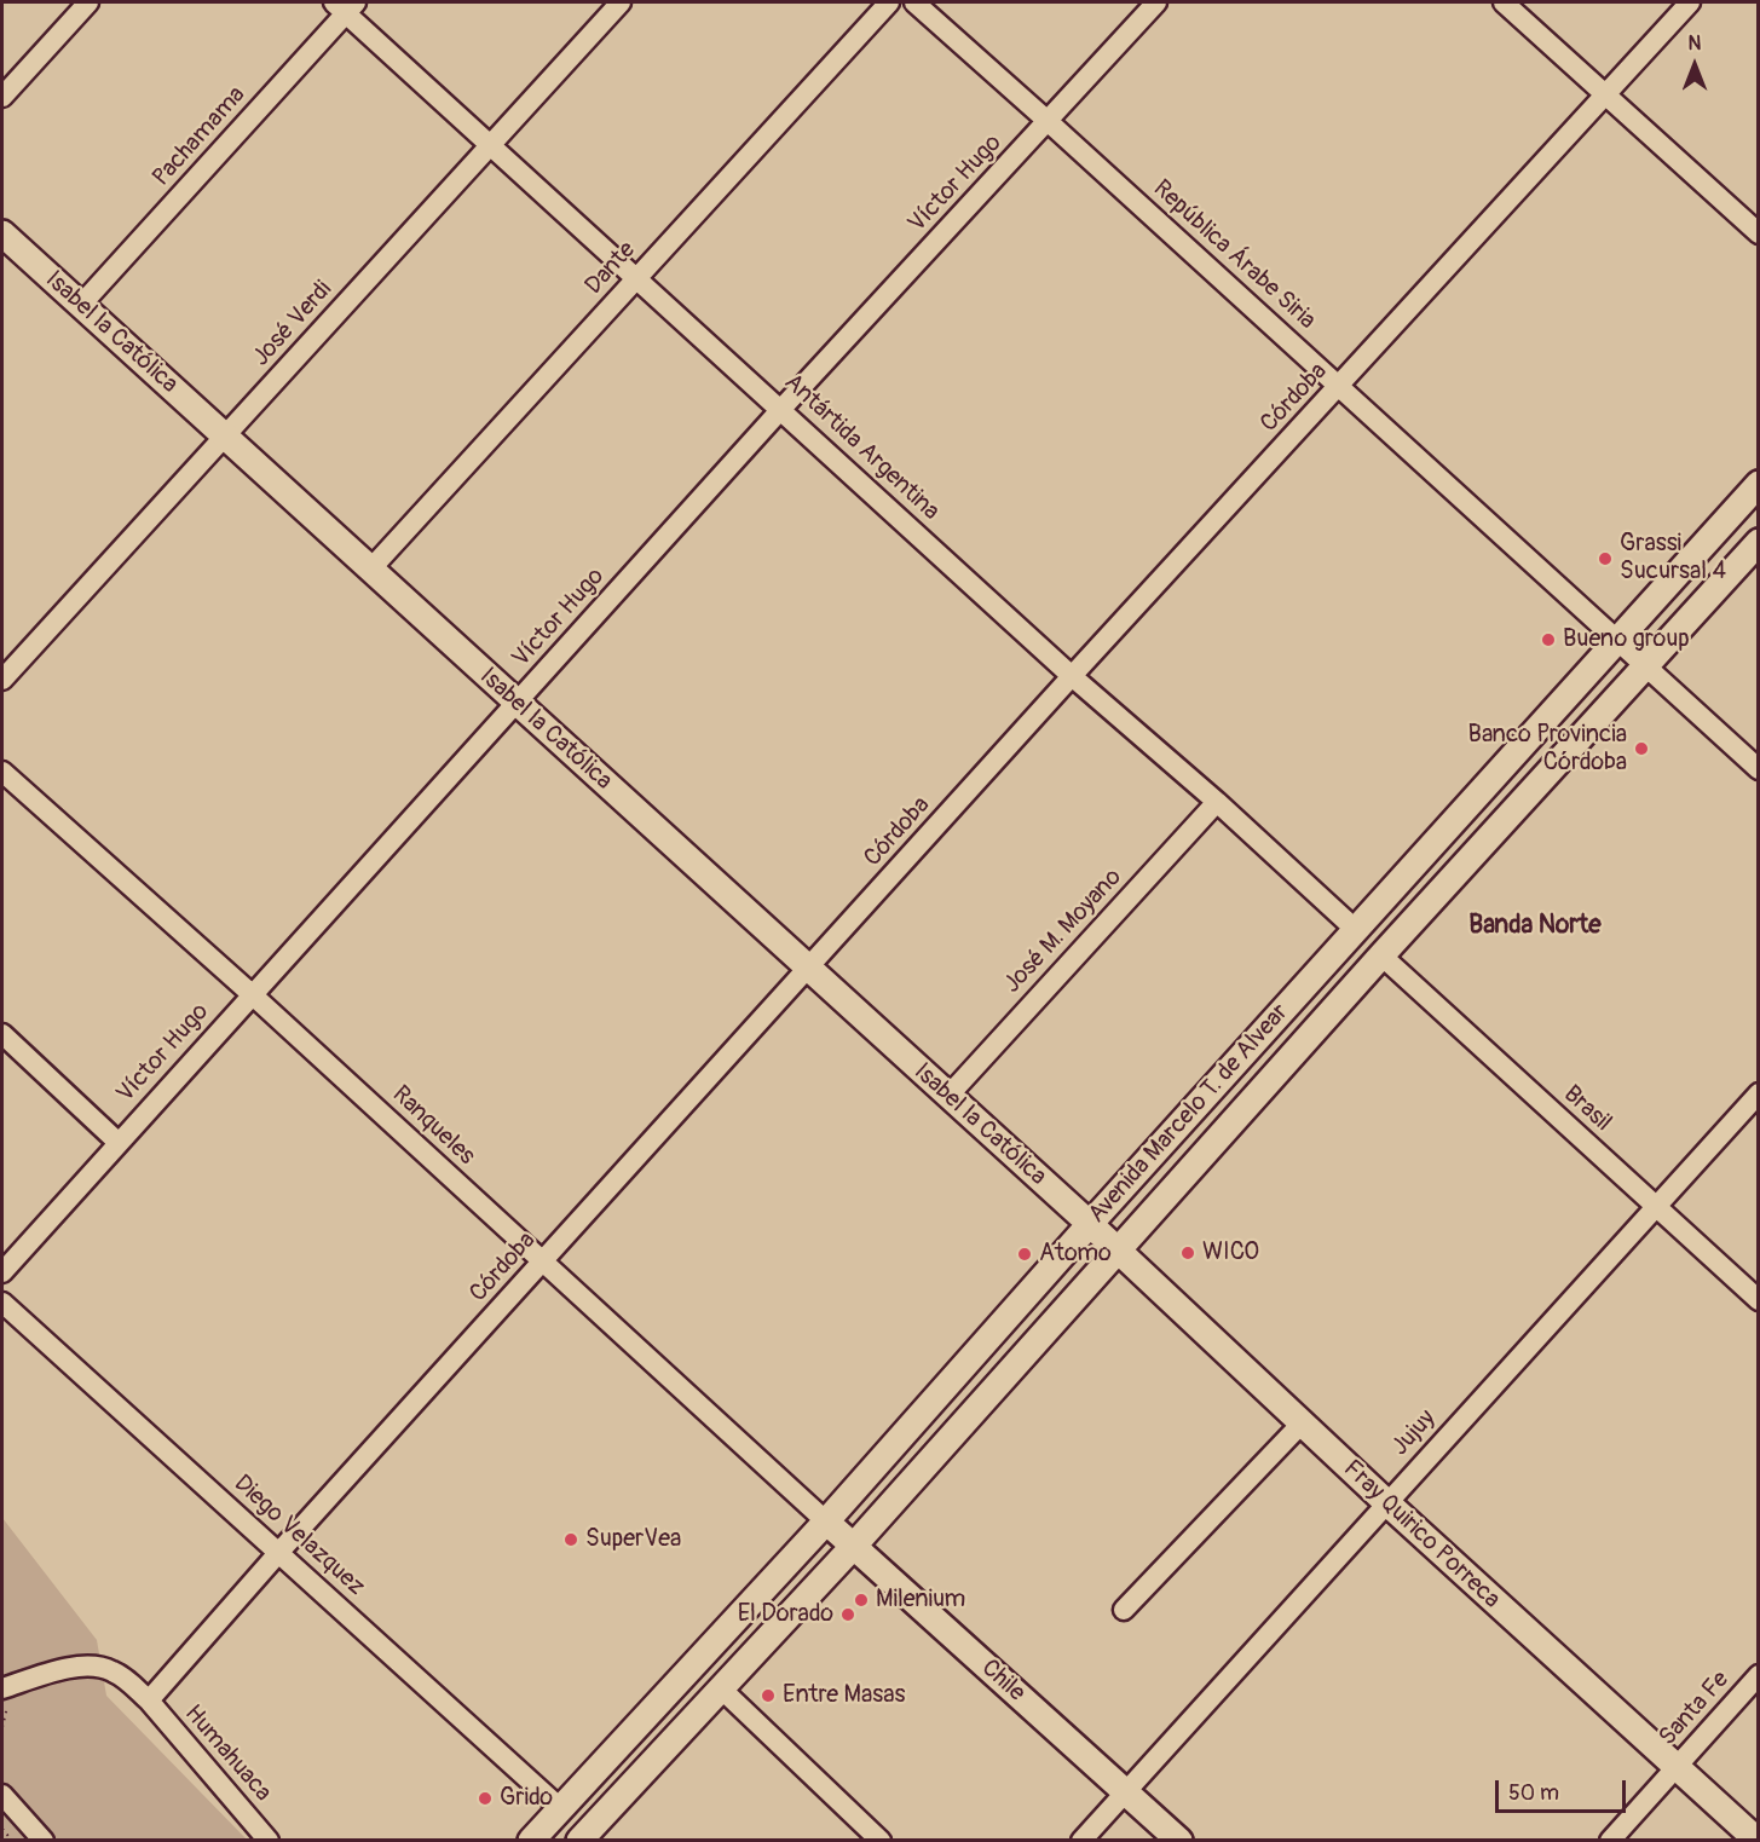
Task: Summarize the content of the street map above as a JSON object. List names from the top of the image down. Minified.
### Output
{"streets":{"main road":["Isabel la Católica","Avenida Marcelo T. de Alvear","Fray Quirico Porreca","Chile"],"street":["Pachamama","Víctor Hugo","República Árabe Siria","Dante","José Verdi","Córdoba","Antártida Argentina","José M. Moyano","Brasil","Ranqueles","Jujuy","Diego Velazquez","Santa Fe","Humahuaca"]},"crossings":[["Pachamama","Isabel la Católica"],["Pachamama","Antártida Argentina"],["Víctor Hugo","República Árabe Siria"],["Víctor Hugo","Isabel la Católica"],["Víctor Hugo","Antártida Argentina"],["Víctor Hugo","Ranqueles"],["República Árabe Siria","Córdoba"],["República Árabe Siria","Avenida Marcelo T. de Alvear"],["Dante","Isabel la Católica"],["Dante","Antártida Argentina"],["José Verdi","Isabel la Católica"],["José Verdi","Antártida Argentina"],["Isabel la Católica","Córdoba"],["Isabel la Católica","José M. Moyano"],["Isabel la Católica","Avenida Marcelo T. de Alvear"],["Isabel la Católica","Fray Quirico Porreca"],["Córdoba","Antártida Argentina"],["Córdoba","Ranqueles"],["Córdoba","Diego Velazquez"],["Córdoba","Humahuaca"],["Antártida Argentina","José M. Moyano"],["Antártida Argentina","Avenida Marcelo T. de Alvear"],["Brasil","Avenida Marcelo T. de Alvear"],["Brasil","Jujuy"],["Avenida Marcelo T. de Alvear","Ranqueles"],["Avenida Marcelo T. de Alvear","Fray Quirico Porreca"],["Avenida Marcelo T. de Alvear","Diego Velazquez"],["Avenida Marcelo T. de Alvear","Chile"],["Ranqueles","Chile"],["Jujuy","Fray Quirico Porreca"],["Jujuy","Chile"],["Fray Quirico Porreca","Santa Fe"]],"districts":["Banda Norte"],"places":["Grassi Sucursal 4","Bueno group","Banco Provincia Córdoba","WICO","Atomo","SuperVea","Milenium","El Dorado","Entre Masas","Grido"],"scale_bar":"50 m","north":"top"}
